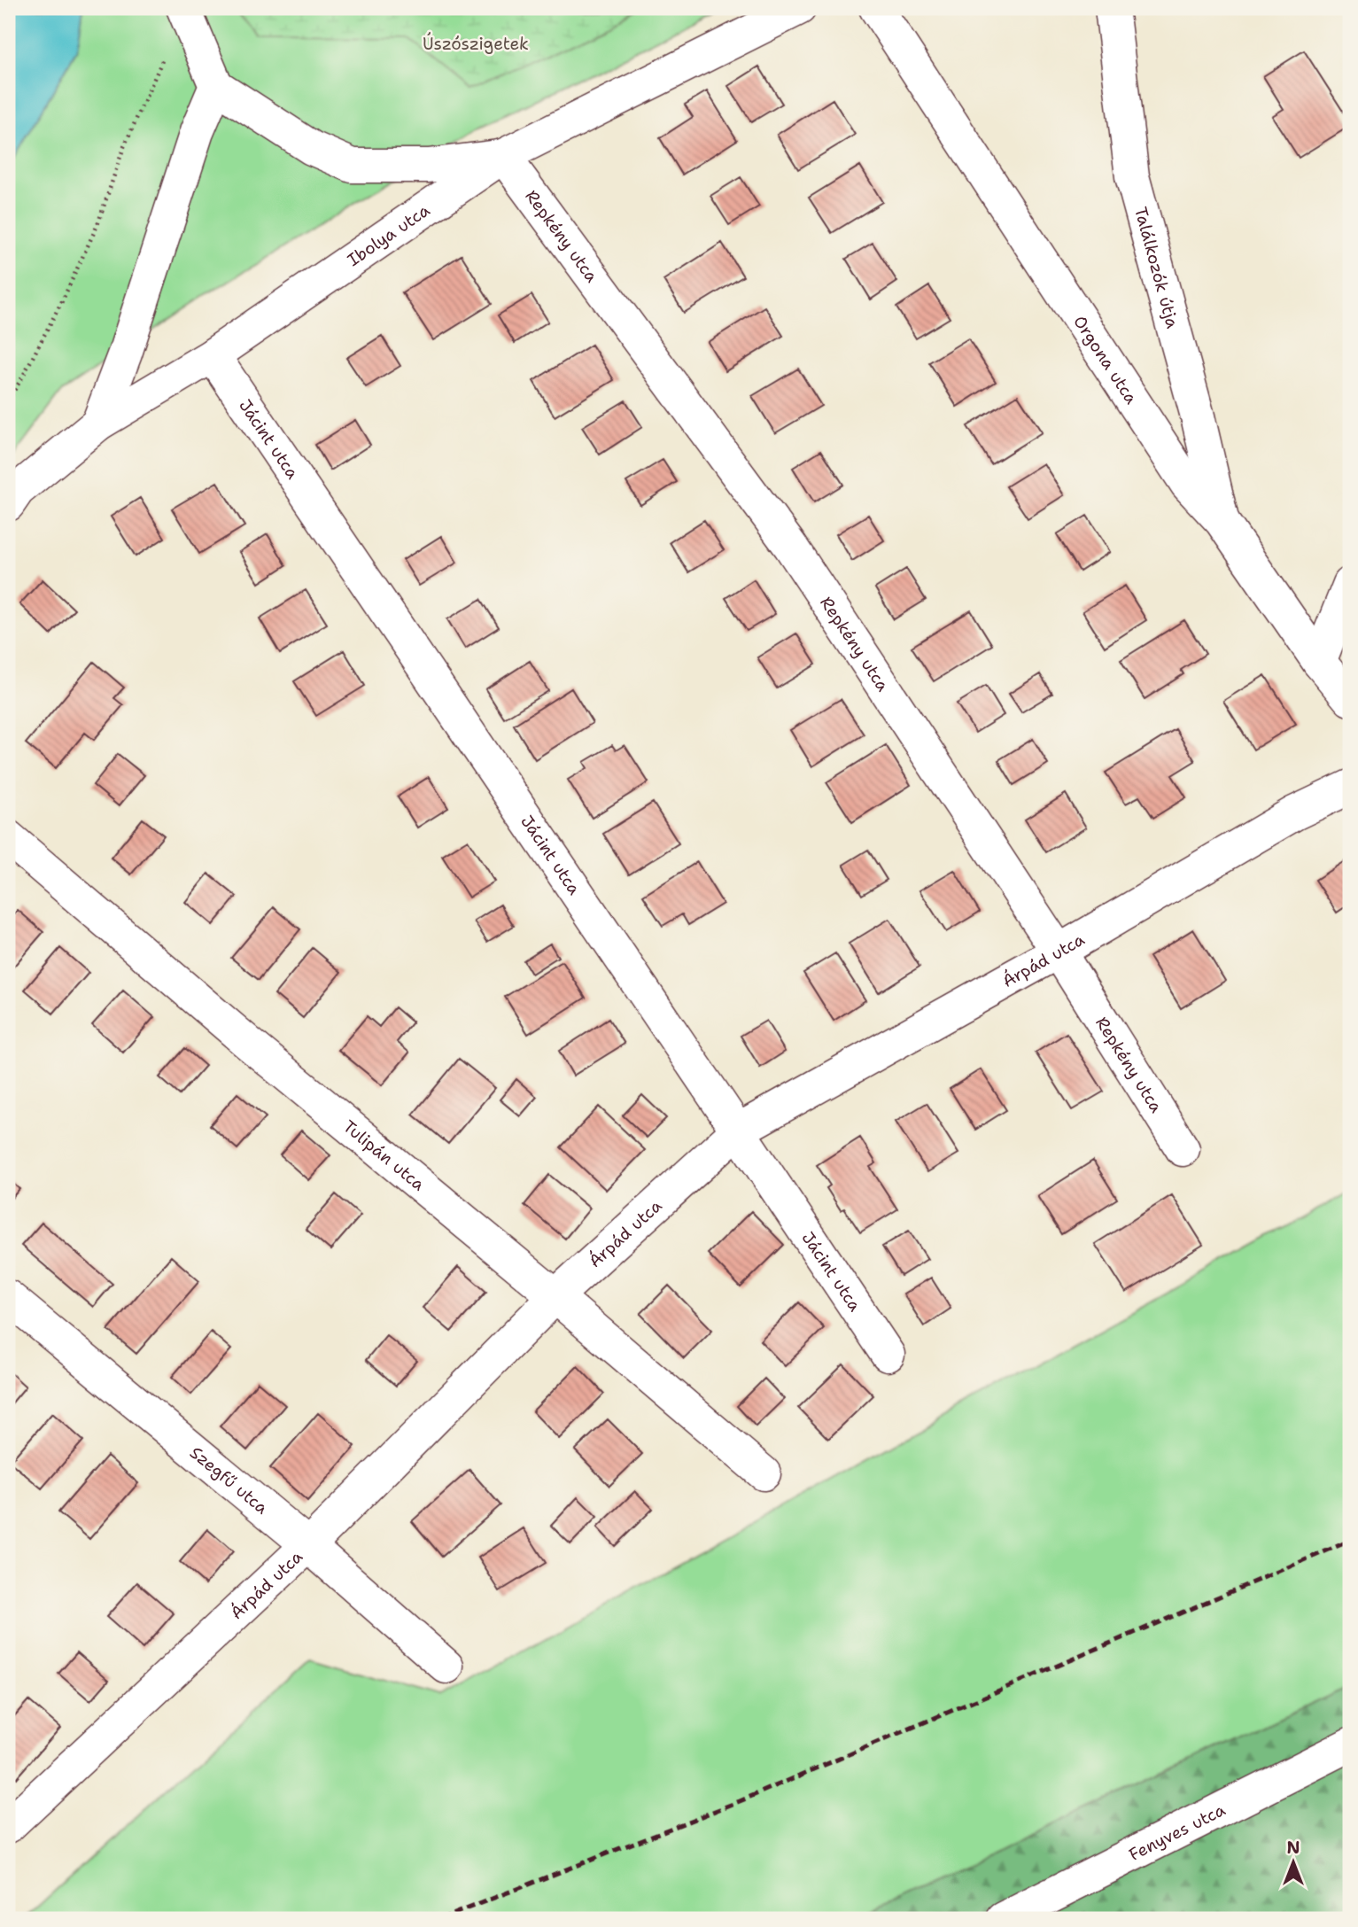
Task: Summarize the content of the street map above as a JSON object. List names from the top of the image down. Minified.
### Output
{"streets":{"street":["Ibolya utca","Repkény utca","Találkozók útja","Orgona utca","Jácint utca","Árpád utca","Tulipán utca","Szegfű utca","Fenyves utca"]},"crossings":[["Ibolya utca","Repkény utca"],["Ibolya utca","Jácint utca"],["Repkény utca","Árpád utca"],["Találkozók útja","Orgona utca"],["Jácint utca","Árpád utca"],["Árpád utca","Tulipán utca"],["Árpád utca","Szegfű utca"]],"parks":["Úszószigetek"],"north":"top"}
